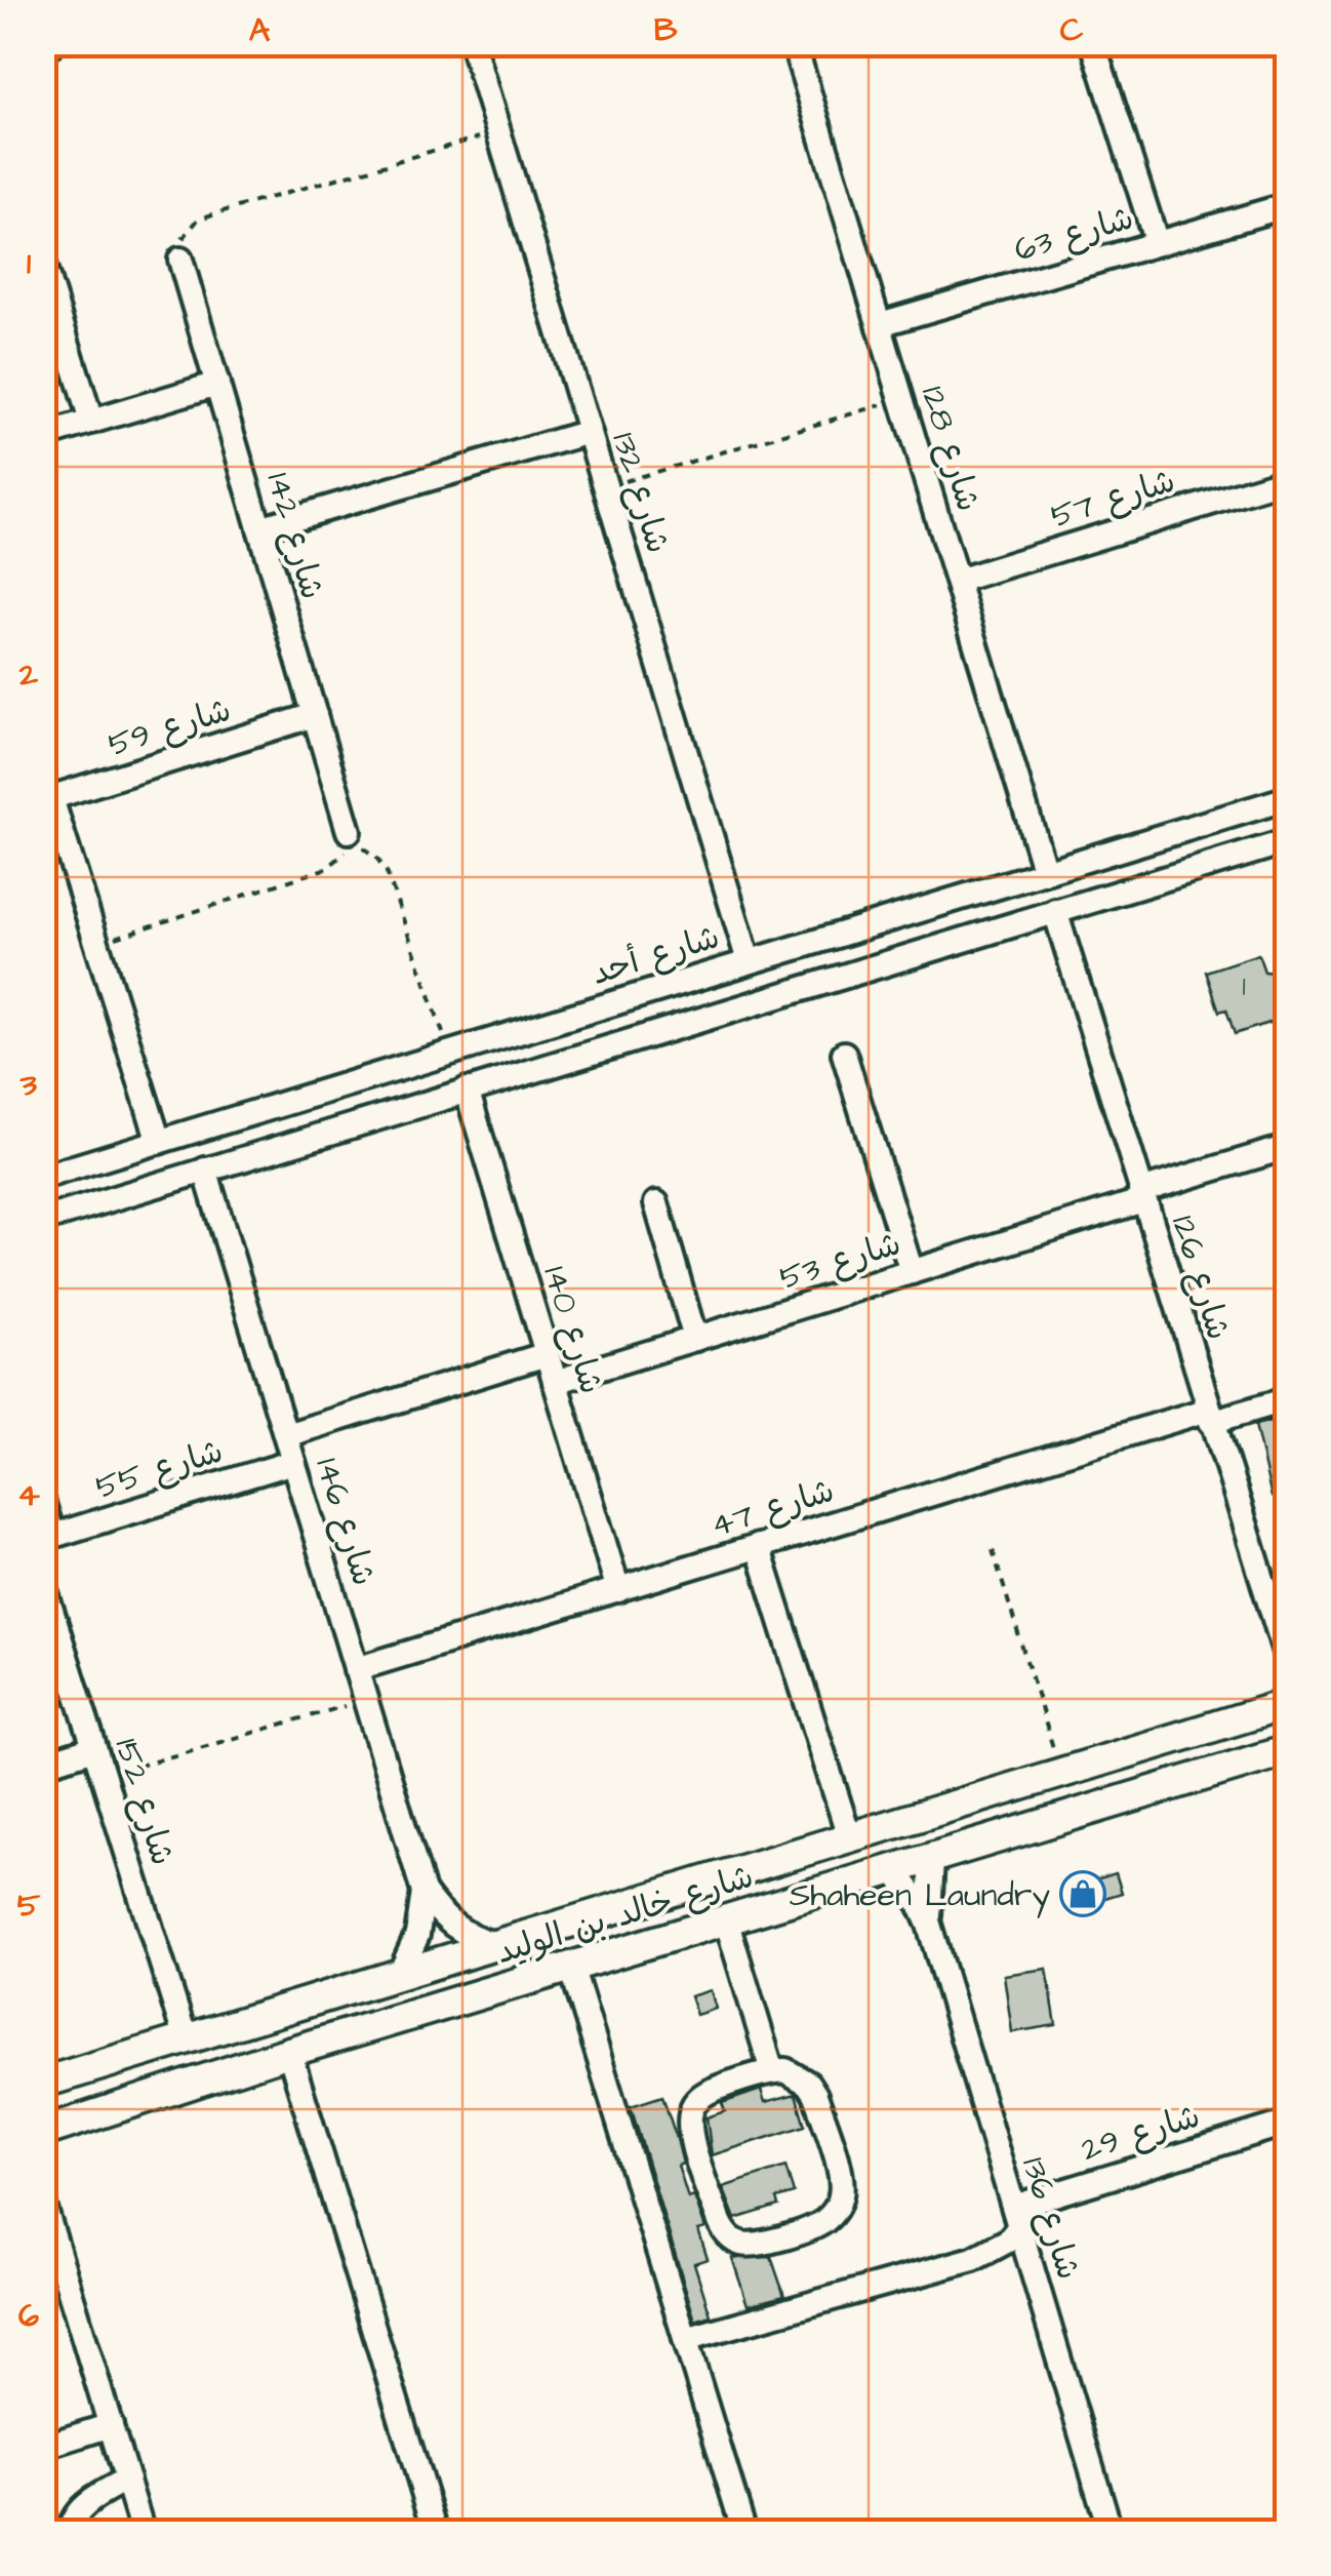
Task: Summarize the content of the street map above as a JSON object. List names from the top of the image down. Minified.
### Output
{"streets":{"main road":["شارع خالد بن الوليد"],"street":["شارع 63","شارع 128","شارع 132","شارع 57","شارع 142","شارع 59","شارع أحد","شارع 53","شارع 126","شارع 140","شارع 55","شارع 47","شارع 146","شارع 152","شارع 29","شارع 136"]},"crossings":[["شارع 63","شارع 128"],["شارع 128","شارع 57"],["شارع 128","شارع أحد"],["شارع 132","شارع أحد"],["شارع 142","شارع 59"],["شارع 53","شارع 126"],["شارع 53","شارع 140"],["شارع 126","شارع 47"],["شارع 140","شارع 47"],["شارع 55","شارع 146"],["شارع 47","شارع 146"],["شارع 146","شارع خالد بن الوليد"],["شارع 152","شارع خالد بن الوليد"],["شارع خالد بن الوليد","شارع 136"],["شارع 29","شارع 136"]],"places":{"shop":["Shaheen Laundry"]},"house_numbers":["1"],"grid":{"columns":["A","B","C"],"rows":["1","2","3","4","5","6"]}}
